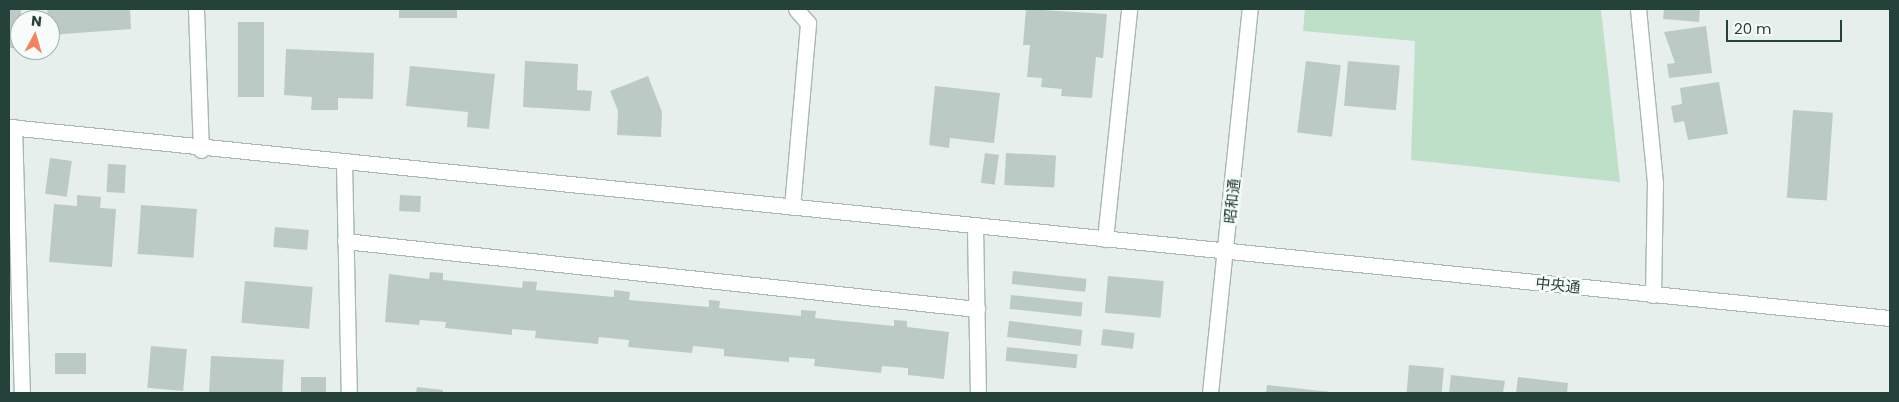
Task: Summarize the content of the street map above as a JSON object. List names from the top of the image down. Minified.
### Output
{"streets":{"street":["昭和通","中央通"]},"crossings":[["昭和通","中央通"]],"scale_bar":"20 m","north":"top"}
